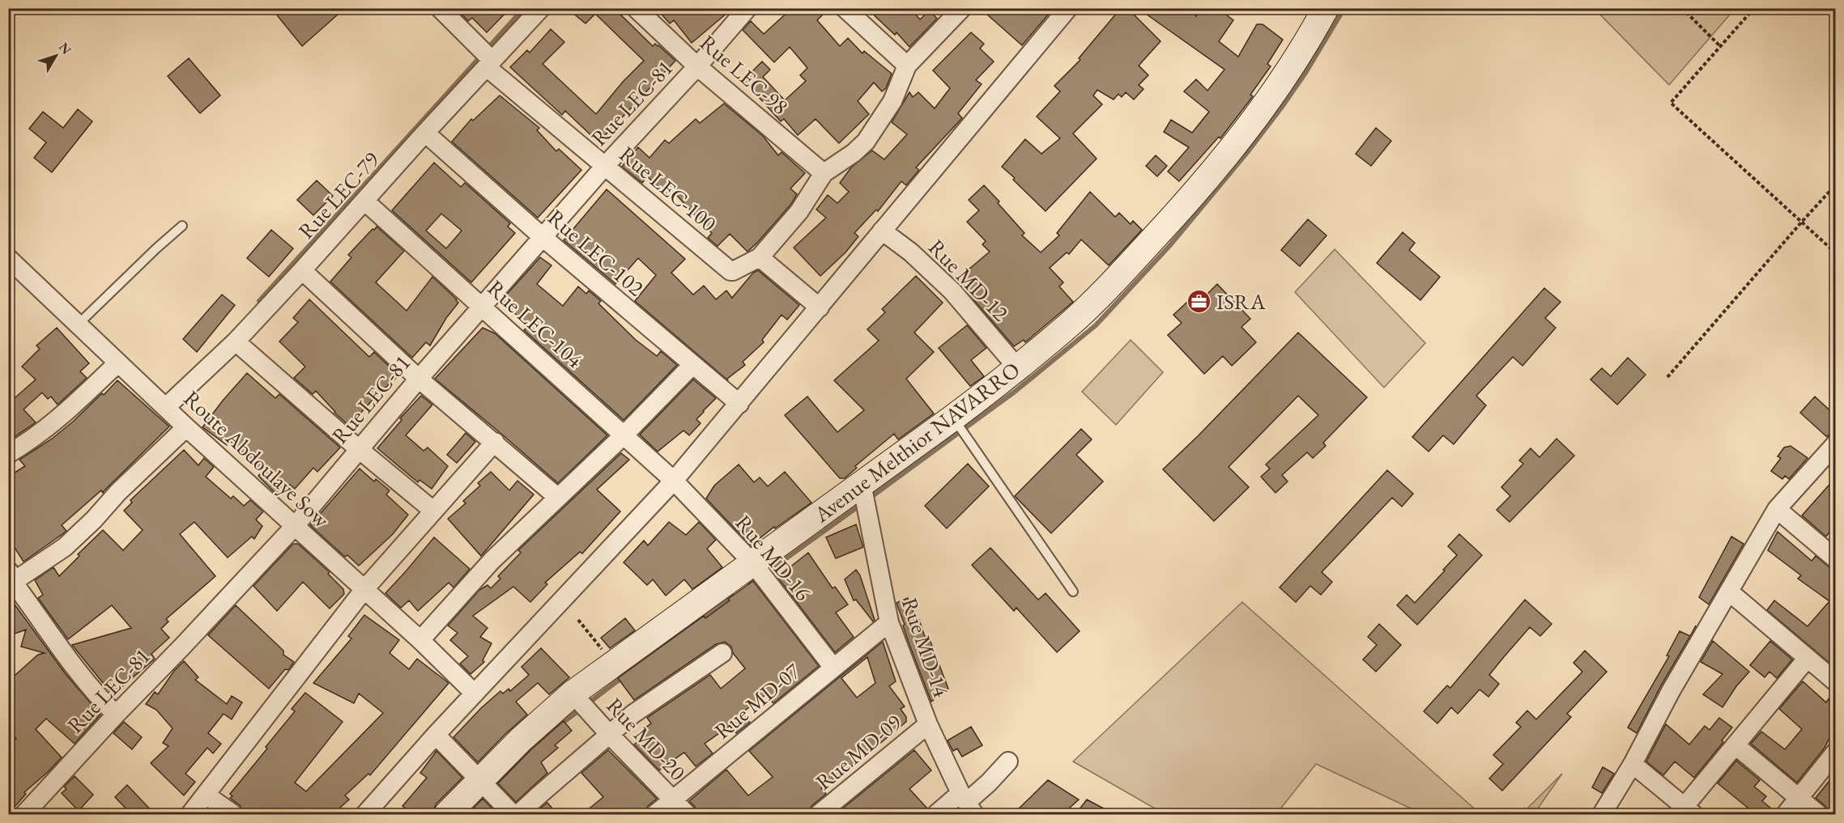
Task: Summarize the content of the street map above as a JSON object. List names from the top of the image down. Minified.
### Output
{"streets":{"street":["Rue LEC-98","Rue LEC-81","Rue LEC-100","Rue LEC-79","Rue LEC-102","Rue MD-12","Rue LEC-104","Avenue Melthior NAVARRO","Route Abdoulaye Sow","Rue MD-16","Rue MD-14","Rue MD-07","Rue MD-20","Rue MD-09"]},"crossings":[["Rue LEC-98","Rue LEC-81"],["Rue LEC-81","Rue LEC-100"],["Rue LEC-81","Rue LEC-102"],["Rue LEC-81","Rue LEC-104"],["Rue LEC-81","Route Abdoulaye Sow"],["Rue LEC-100","Rue LEC-79"],["Rue LEC-79","Rue LEC-102"],["Rue LEC-79","Rue LEC-104"],["Rue LEC-79","Route Abdoulaye Sow"],["Rue MD-12","Avenue Melthior NAVARRO"],["Rue LEC-104","Rue MD-16"],["Avenue Melthior NAVARRO","Rue MD-16"],["Avenue Melthior NAVARRO","Rue MD-14"],["Avenue Melthior NAVARRO","Rue MD-20"],["Rue MD-16","Rue MD-07"],["Rue MD-14","Rue MD-07"],["Rue MD-14","Rue MD-09"],["Rue MD-07","Rue MD-20"]],"places":{"office":["ISRA"]},"north":"top right"}
